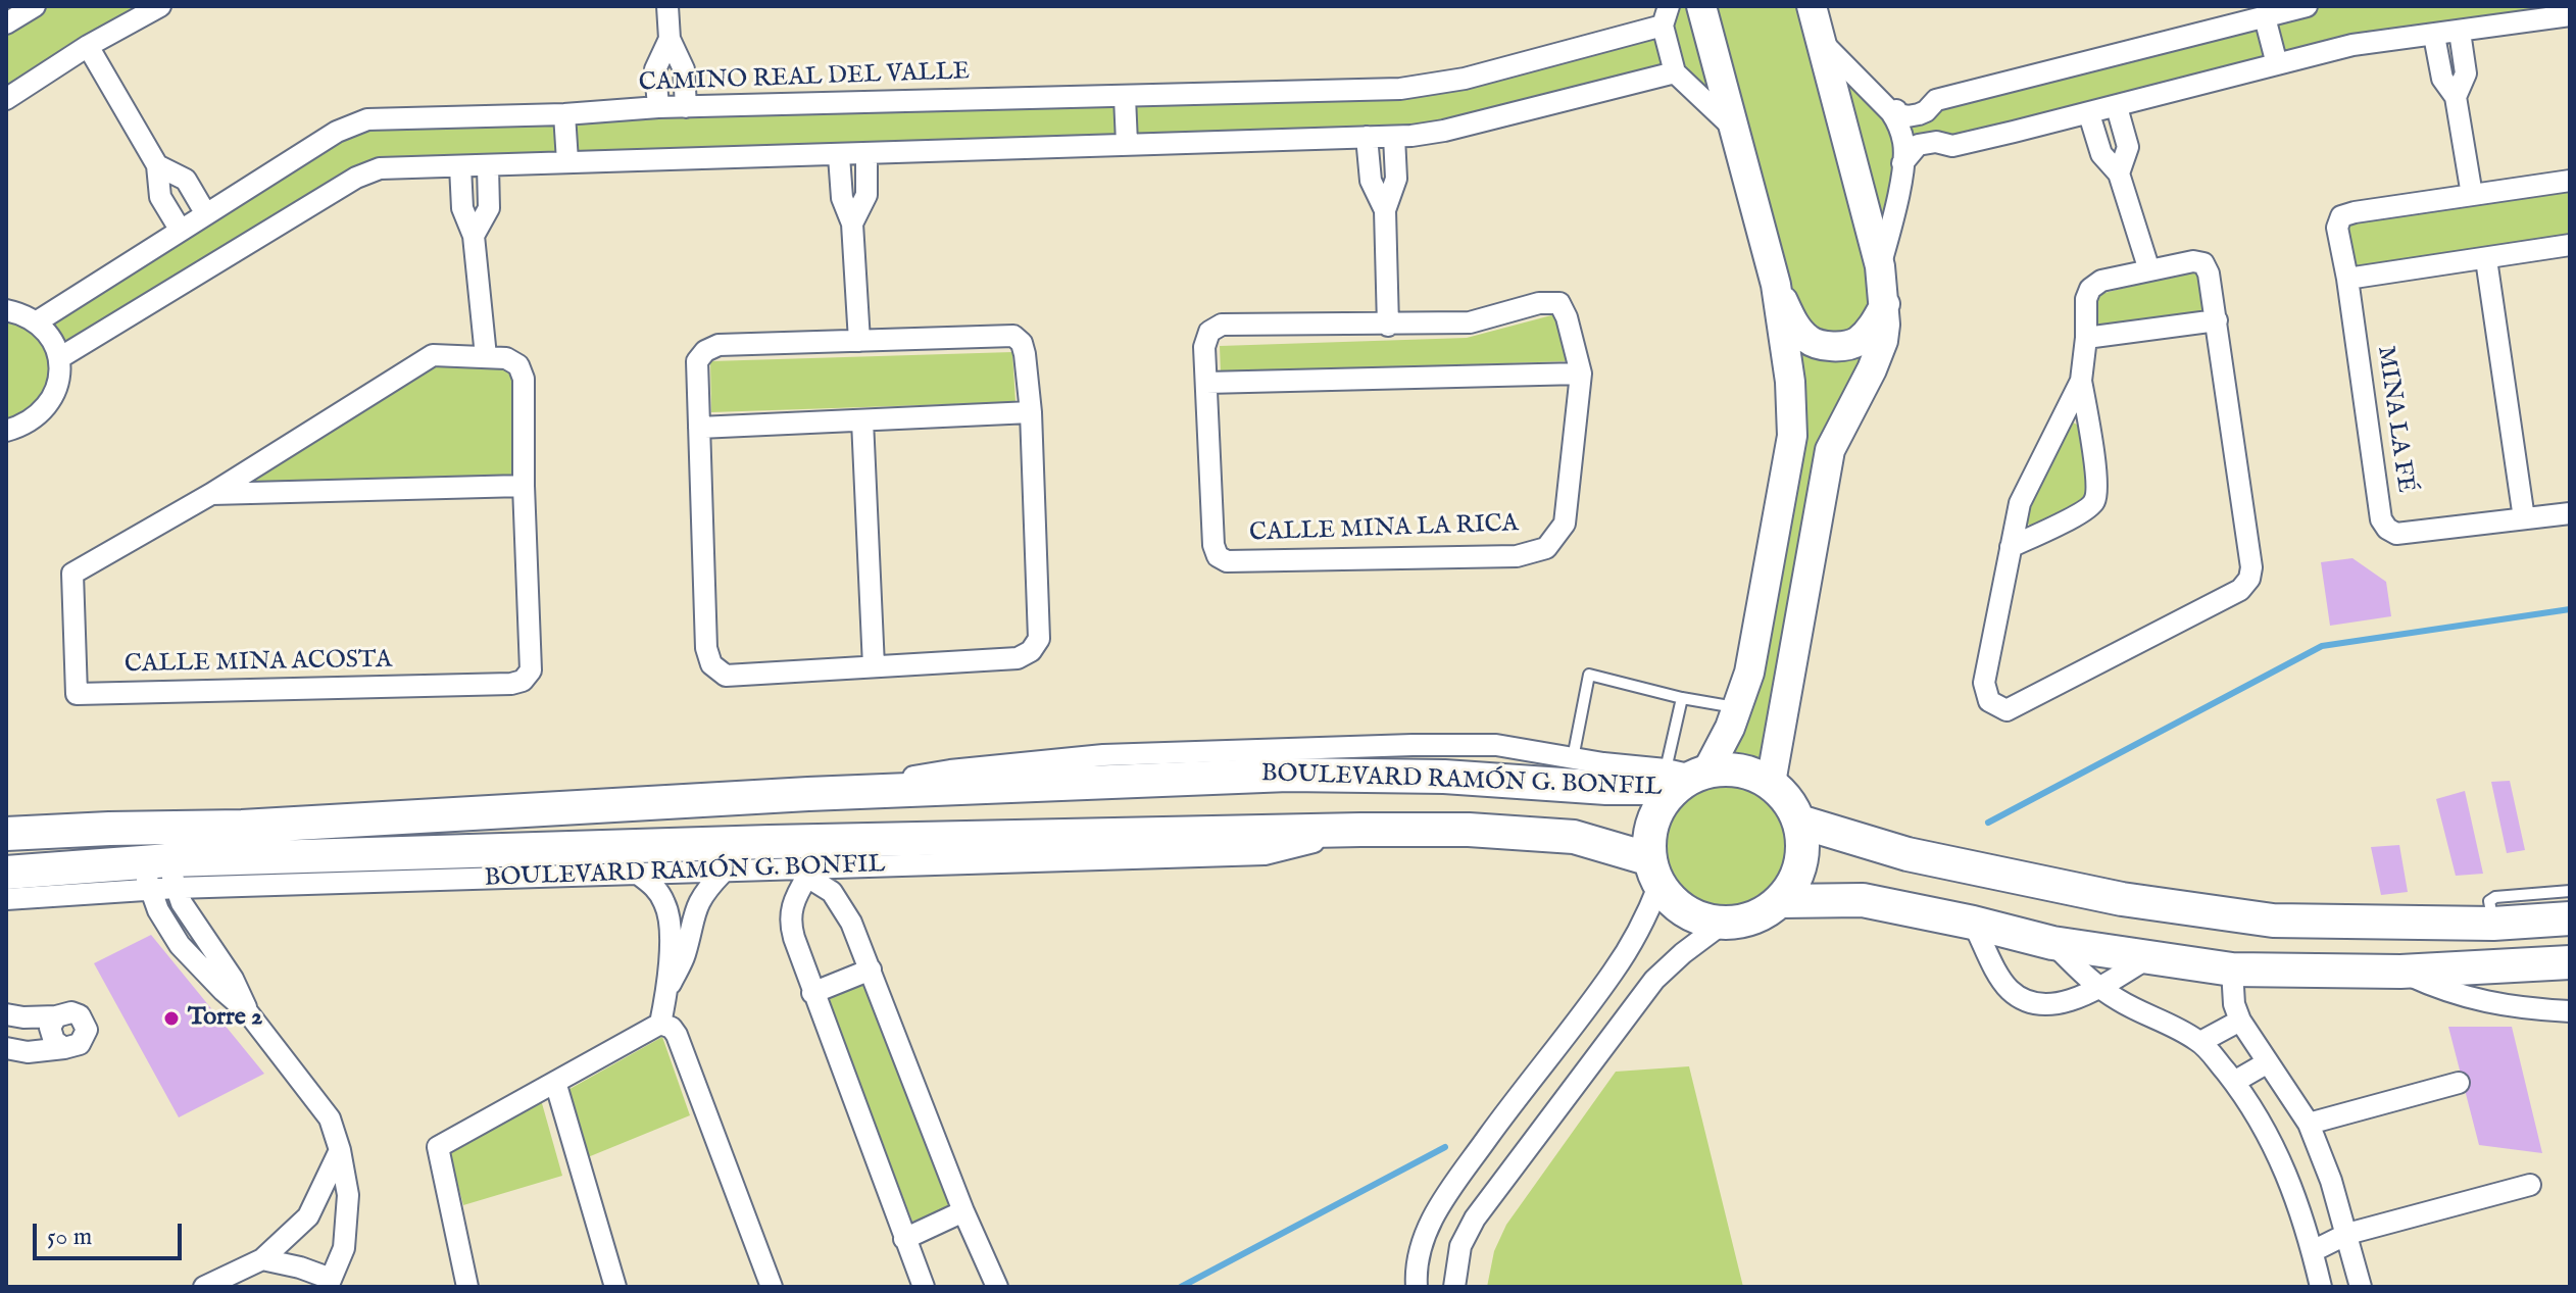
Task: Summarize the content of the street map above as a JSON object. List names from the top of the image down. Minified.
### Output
{"streets":{"main road":["BOULEVARD RAMÓN G. BONFIL"],"street":["CAMINO REAL DEL VALLE","MINA LA FÉ","CALLE MINA LA RICA","CALLE MINA ACOSTA"]},"places":["Torre 2"],"scale_bar":"50 m"}
